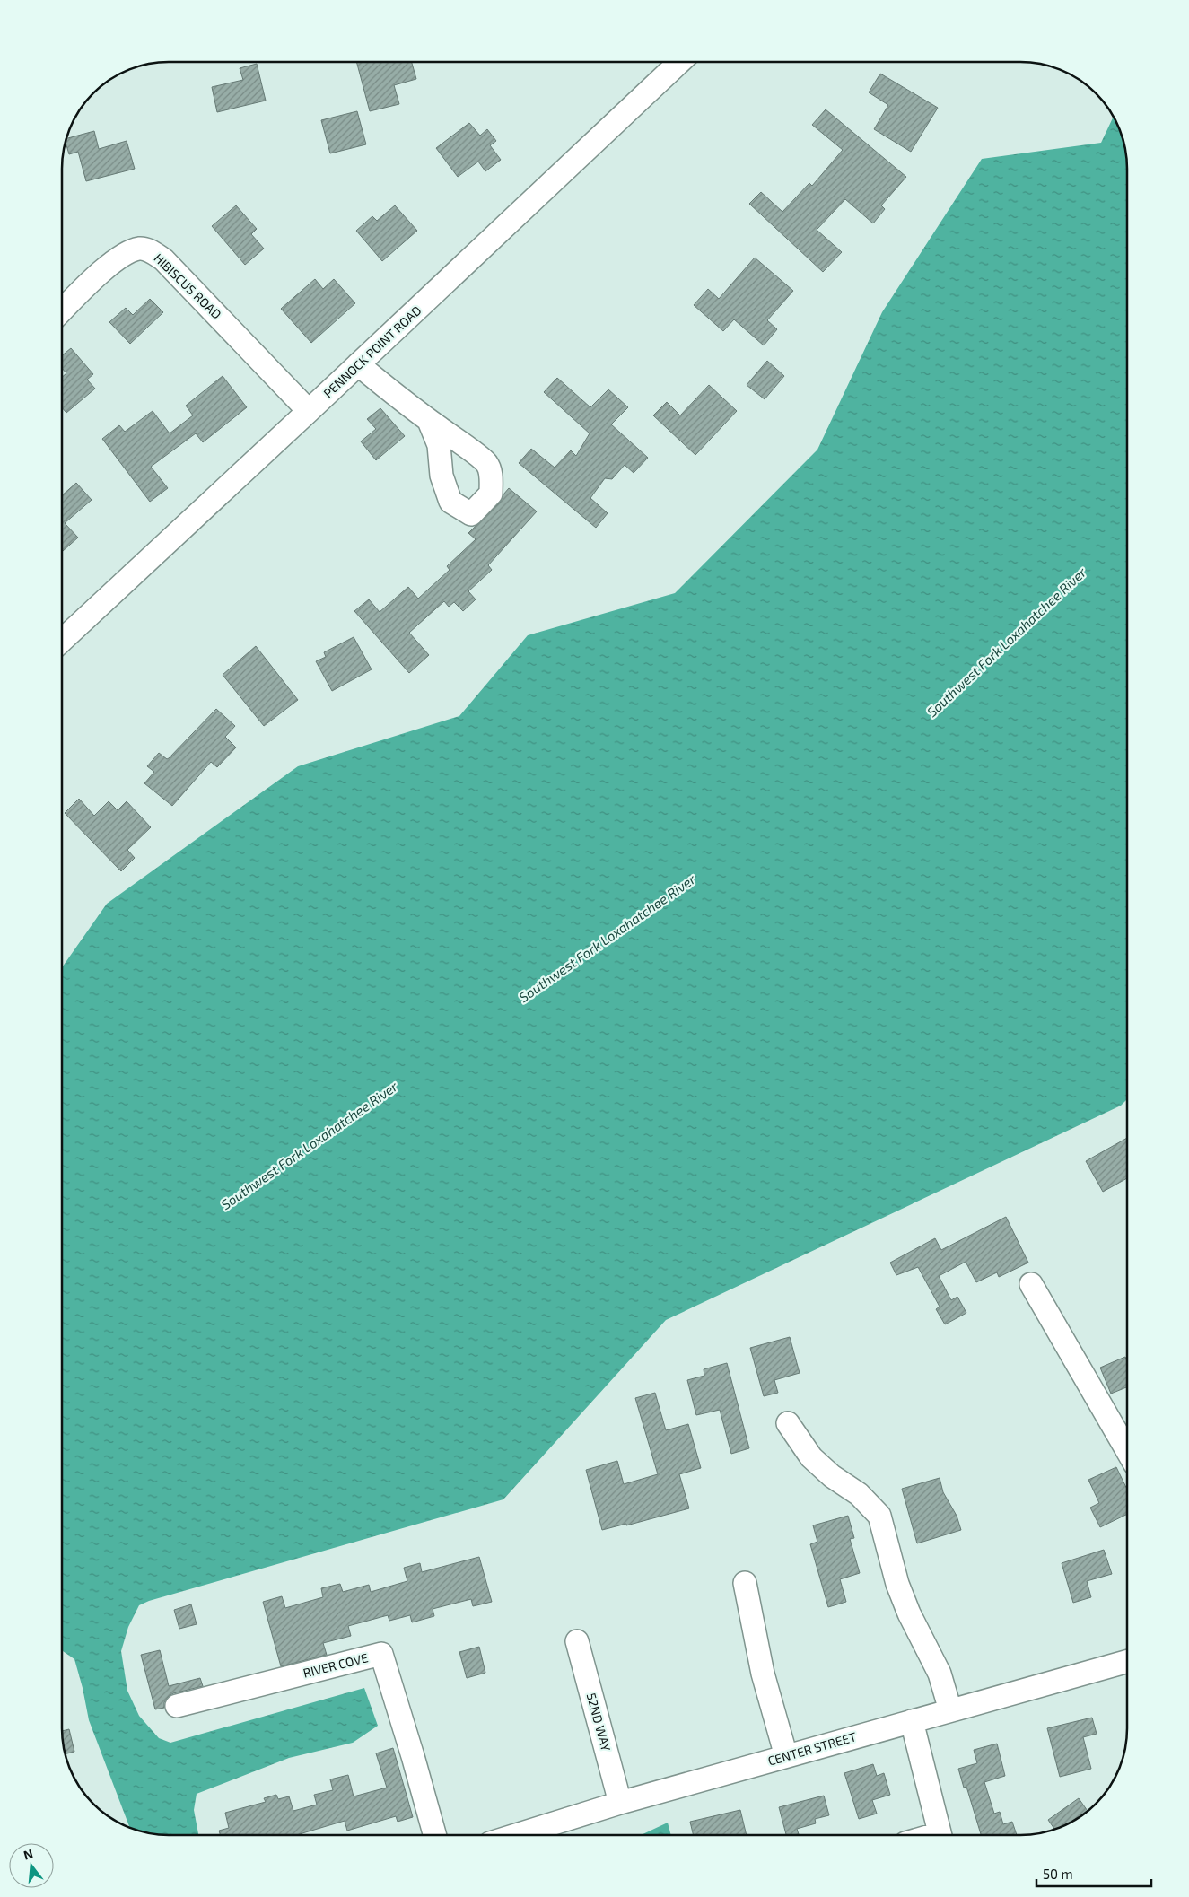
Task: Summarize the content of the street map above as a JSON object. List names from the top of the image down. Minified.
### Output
{"streets":{"street":["HIBISCUS ROAD","PENNOCK POINT ROAD","RIVER COVE","52ND WAY","CENTER STREET"]},"crossings":[["HIBISCUS ROAD","PENNOCK POINT ROAD"],["52ND WAY","CENTER STREET"]],"water":["Southwest Fork Loxahatchee River"],"scale_bar":"50 m","north":"top"}
